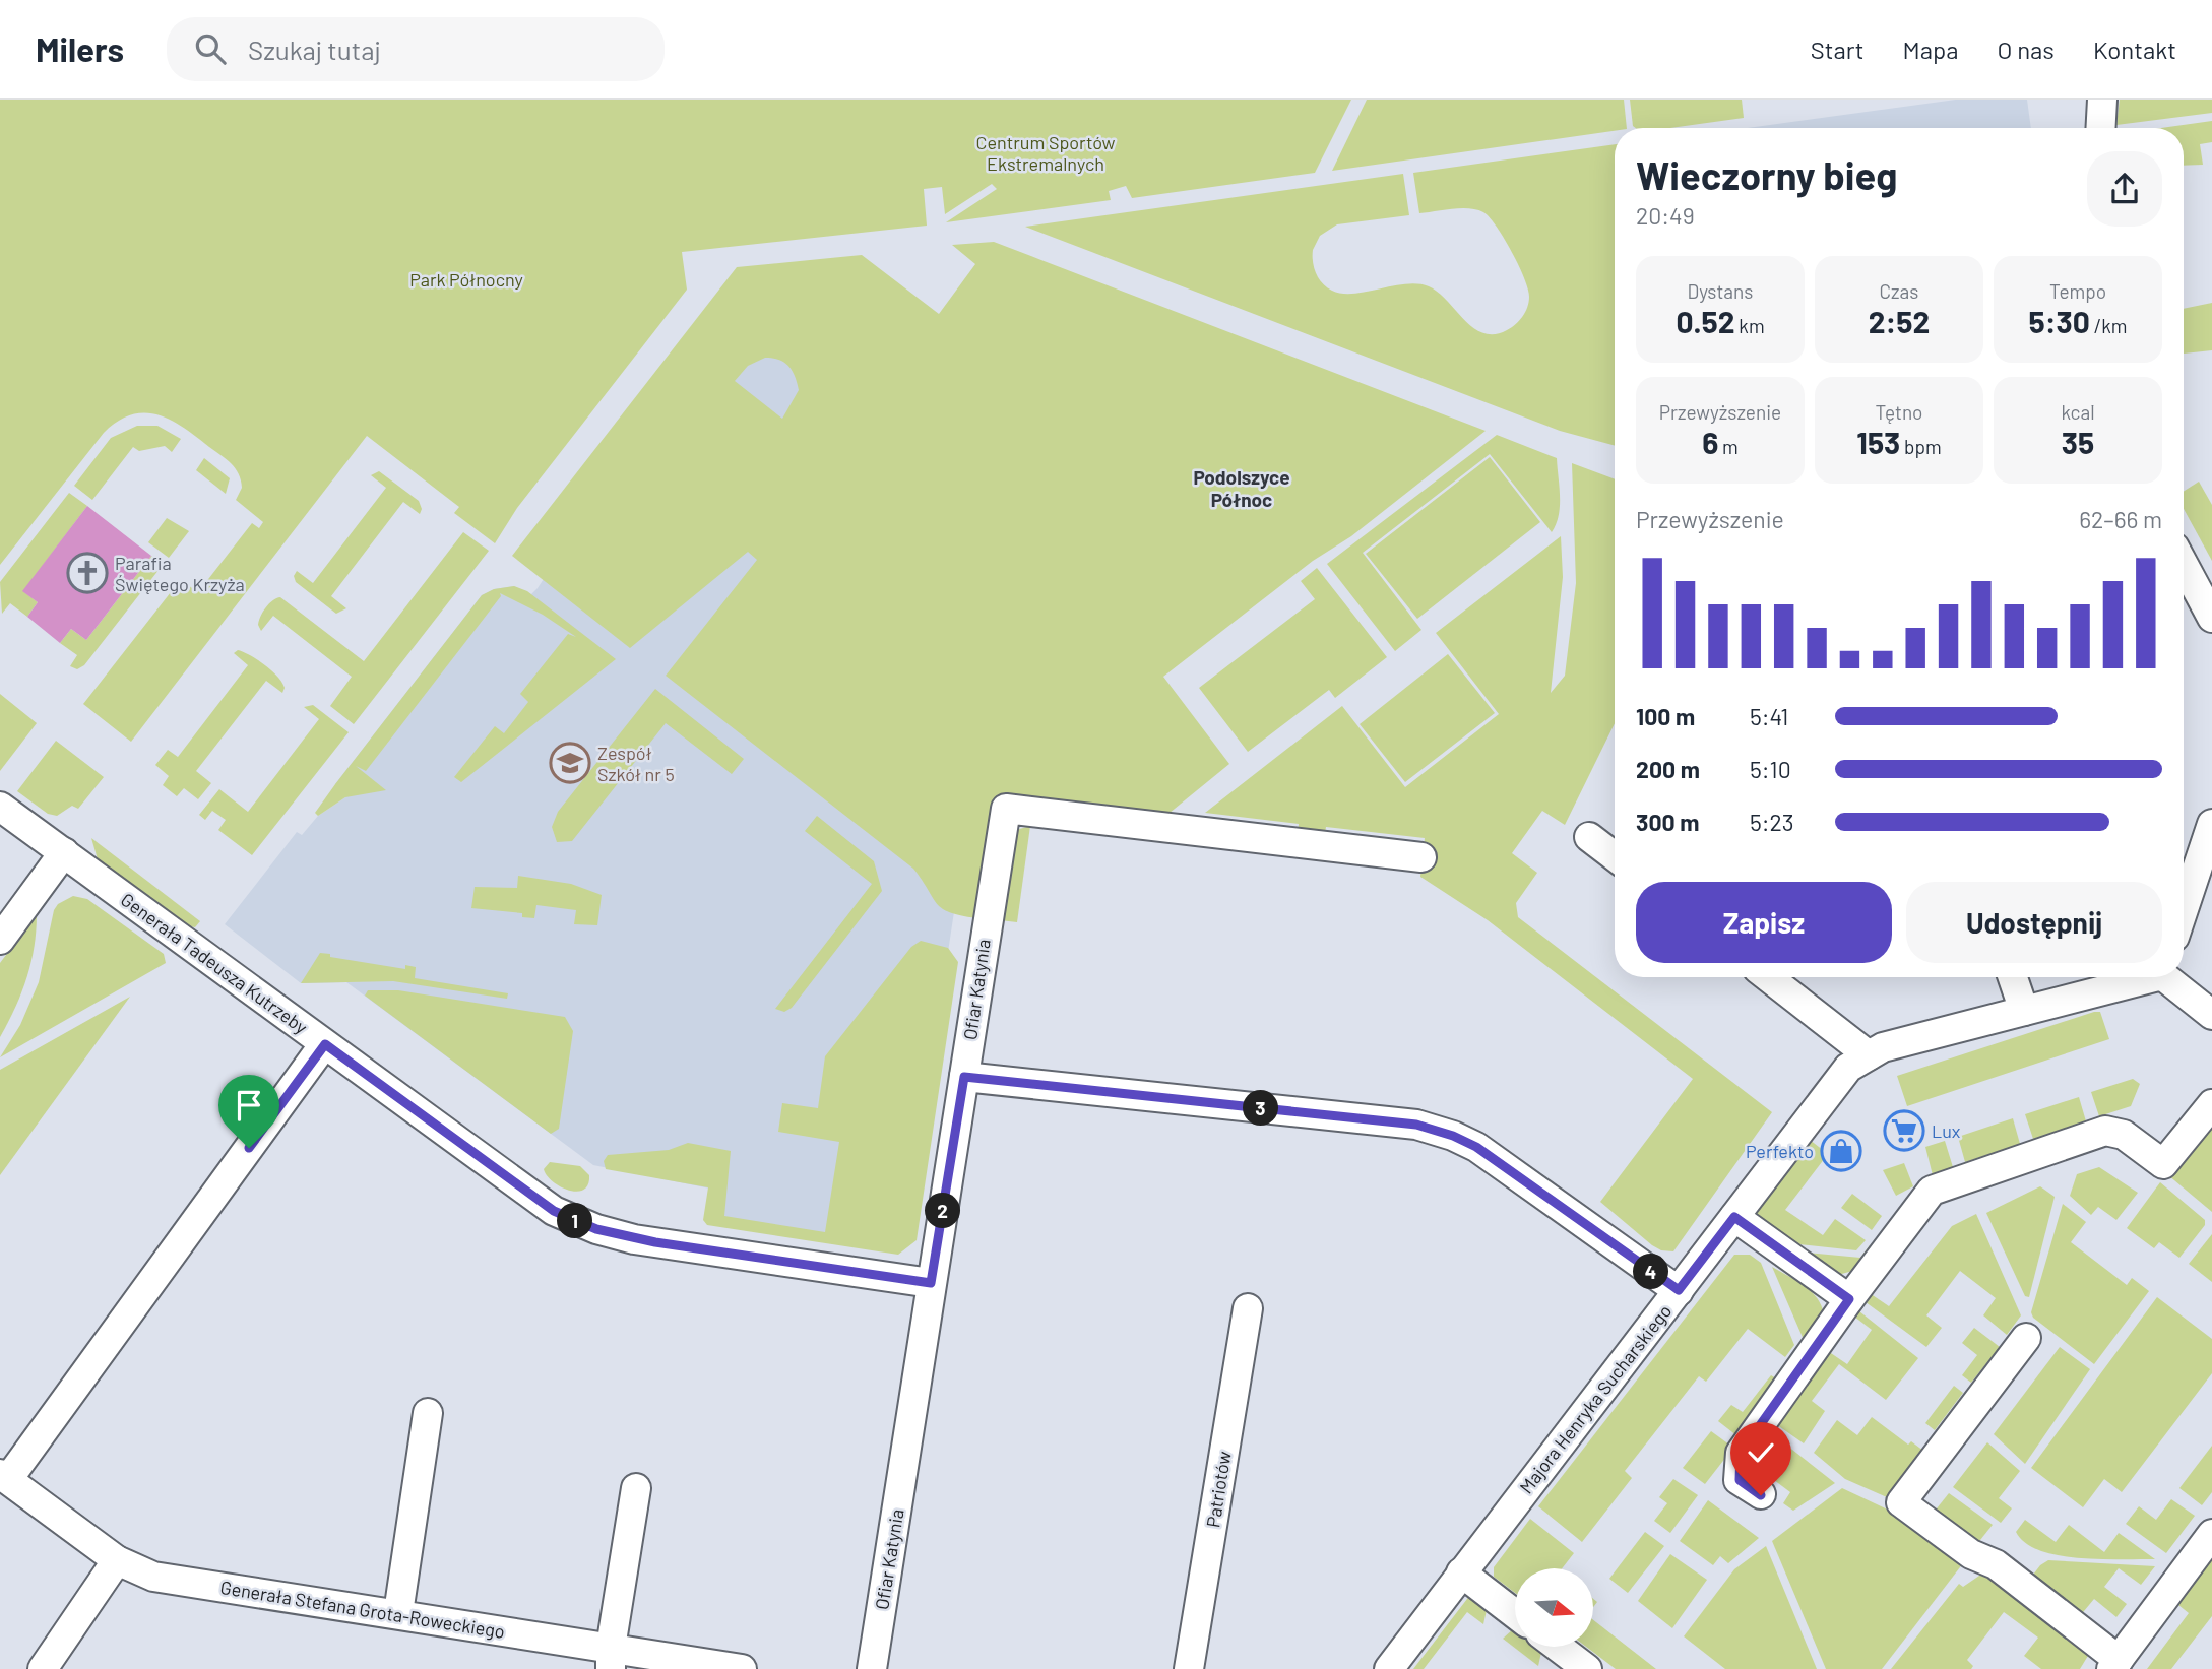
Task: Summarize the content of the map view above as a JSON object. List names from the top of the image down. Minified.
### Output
{"streets":{"street":["Generała Tadeusza Kutrzeby","Ofiar Katynia","Majora Henryka Sucharskiego","Patriotów","Generała Stefana Grota-Roweckiego"]},"crossings":[["Generała Tadeusza Kutrzeby","Ofiar Katynia"]],"districts":["Podolszyce Północ"],"parks":["Centrum Sportów Ekstremalnych","Park Północny"],"places":{"church":["Parafia Świętego Krzyża"],"school or university":["Zespół Szkół nr 5"],"supermarket":["Lux"],"shop":["Perfekto"]},"north":"right","page":{"header":"Milers","search":"Szukaj tutaj","nav":["Start","Mapa","O nas","Kontakt"],"heading":["Wieczorny bieg","20:49"],"stats":[["Dystans","0.52 km"],["Czas","2:52"],["Tempo","5:30 /km"],["Przewyższenie","6 m"],["Tętno","153 bpm"],["kcal","35"]],"chart":["Przewyższenie","62–66 m"],"list":[{"name":"100 m","note":"5:41"},{"name":"200 m","note":"5:10"},{"name":"300 m","note":"5:23"}],"buttons":["Zapisz","Udostępnij"],"pins":["3","2","1","4"]}}
